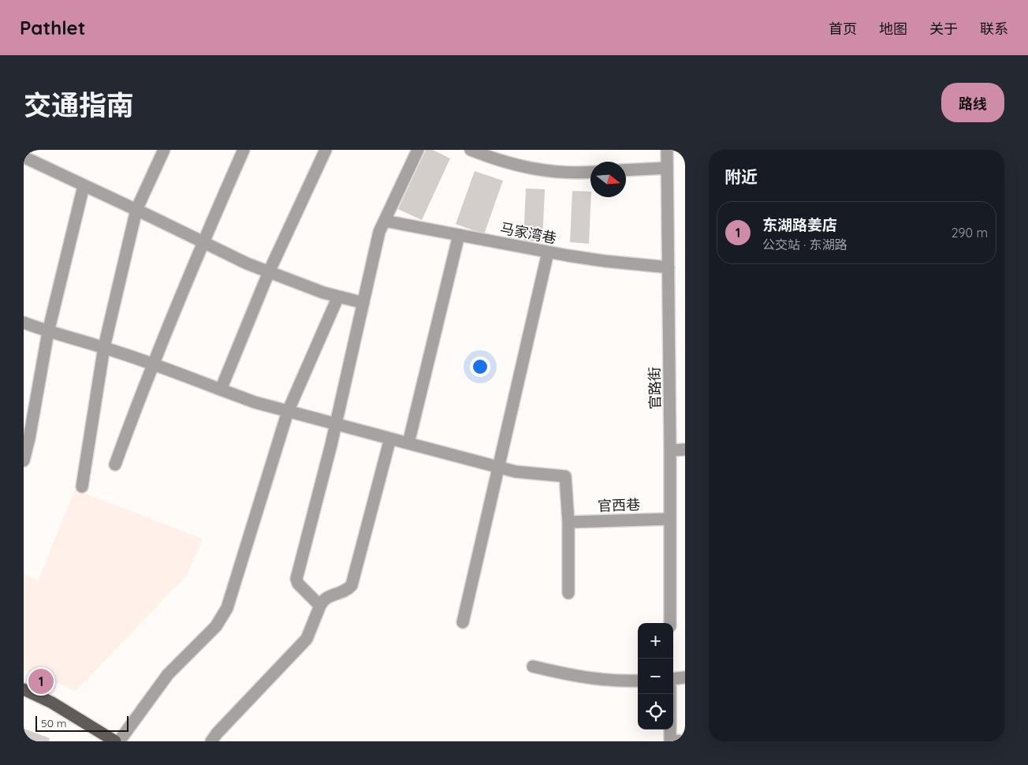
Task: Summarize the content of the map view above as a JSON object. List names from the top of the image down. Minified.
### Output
{"streets":{"street":["马家湾巷","官路街","官西巷"]},"crossings":[["马家湾巷","官路街"],["官路街","官西巷"]],"scale_bar":"50 m","north":"right","page":{"header":"Pathlet","nav":["首页","地图","关于","联系"],"title":"交通指南","buttons":"路线","heading":"附近","list":[{"mark":"1","name":"东湖路姜店","note":"公交站 · 东湖路","value":"290 m"}],"map_buttons":["+","−"],"pins":"1","scale":"50 m"}}
